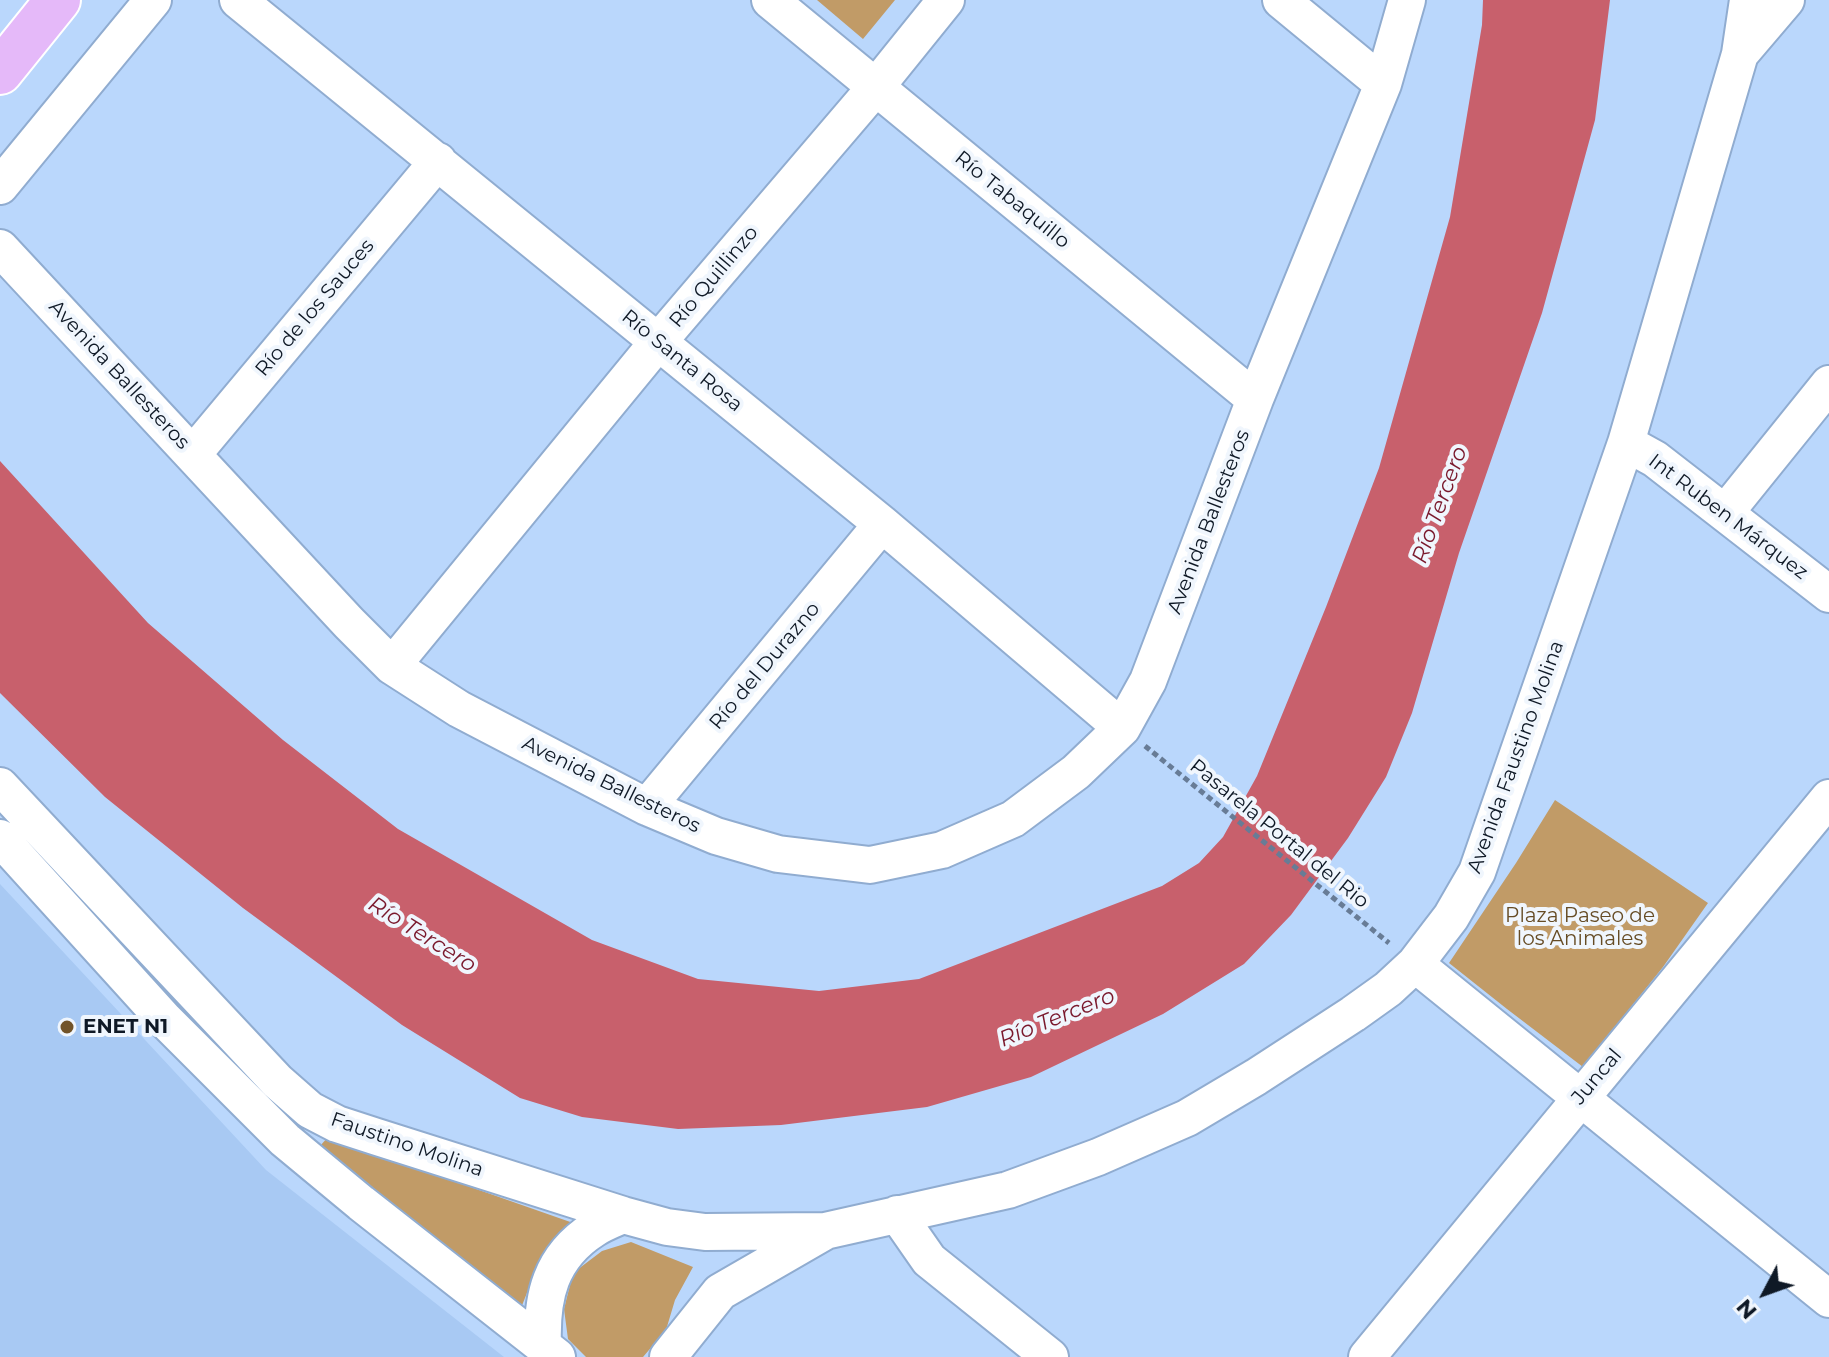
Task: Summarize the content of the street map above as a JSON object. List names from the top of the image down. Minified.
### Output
{"streets":{"street":["Río Tabaquillo","Río Quillinzo","Río de los Sauces","Río Santa Rosa","Avenida Ballesteros","Int Ruben Márquez","Río del Durazno","Avenida Faustino Molina","Juncal","Faustino Molina"],"path":["Pasarela Portal del Rio"]},"crossings":[["Río Tabaquillo","Río Quillinzo"],["Río Tabaquillo","Avenida Ballesteros"],["Río Quillinzo","Río Santa Rosa"],["Río Quillinzo","Avenida Ballesteros"],["Río de los Sauces","Río Santa Rosa"],["Río de los Sauces","Avenida Ballesteros"],["Río Santa Rosa","Avenida Ballesteros"],["Río Santa Rosa","Río del Durazno"],["Río Santa Rosa","Pasarela Portal del Rio"],["Avenida Ballesteros","Río del Durazno"],["Avenida Ballesteros","Pasarela Portal del Rio"],["Int Ruben Márquez","Avenida Faustino Molina"],["Avenida Faustino Molina","Pasarela Portal del Rio"],["Avenida Faustino Molina","Faustino Molina"]],"water":["Río Tercero"],"parks":["Plaza Paseo de los Animales"],"places":["ENET N1"],"north":"bottom left"}
